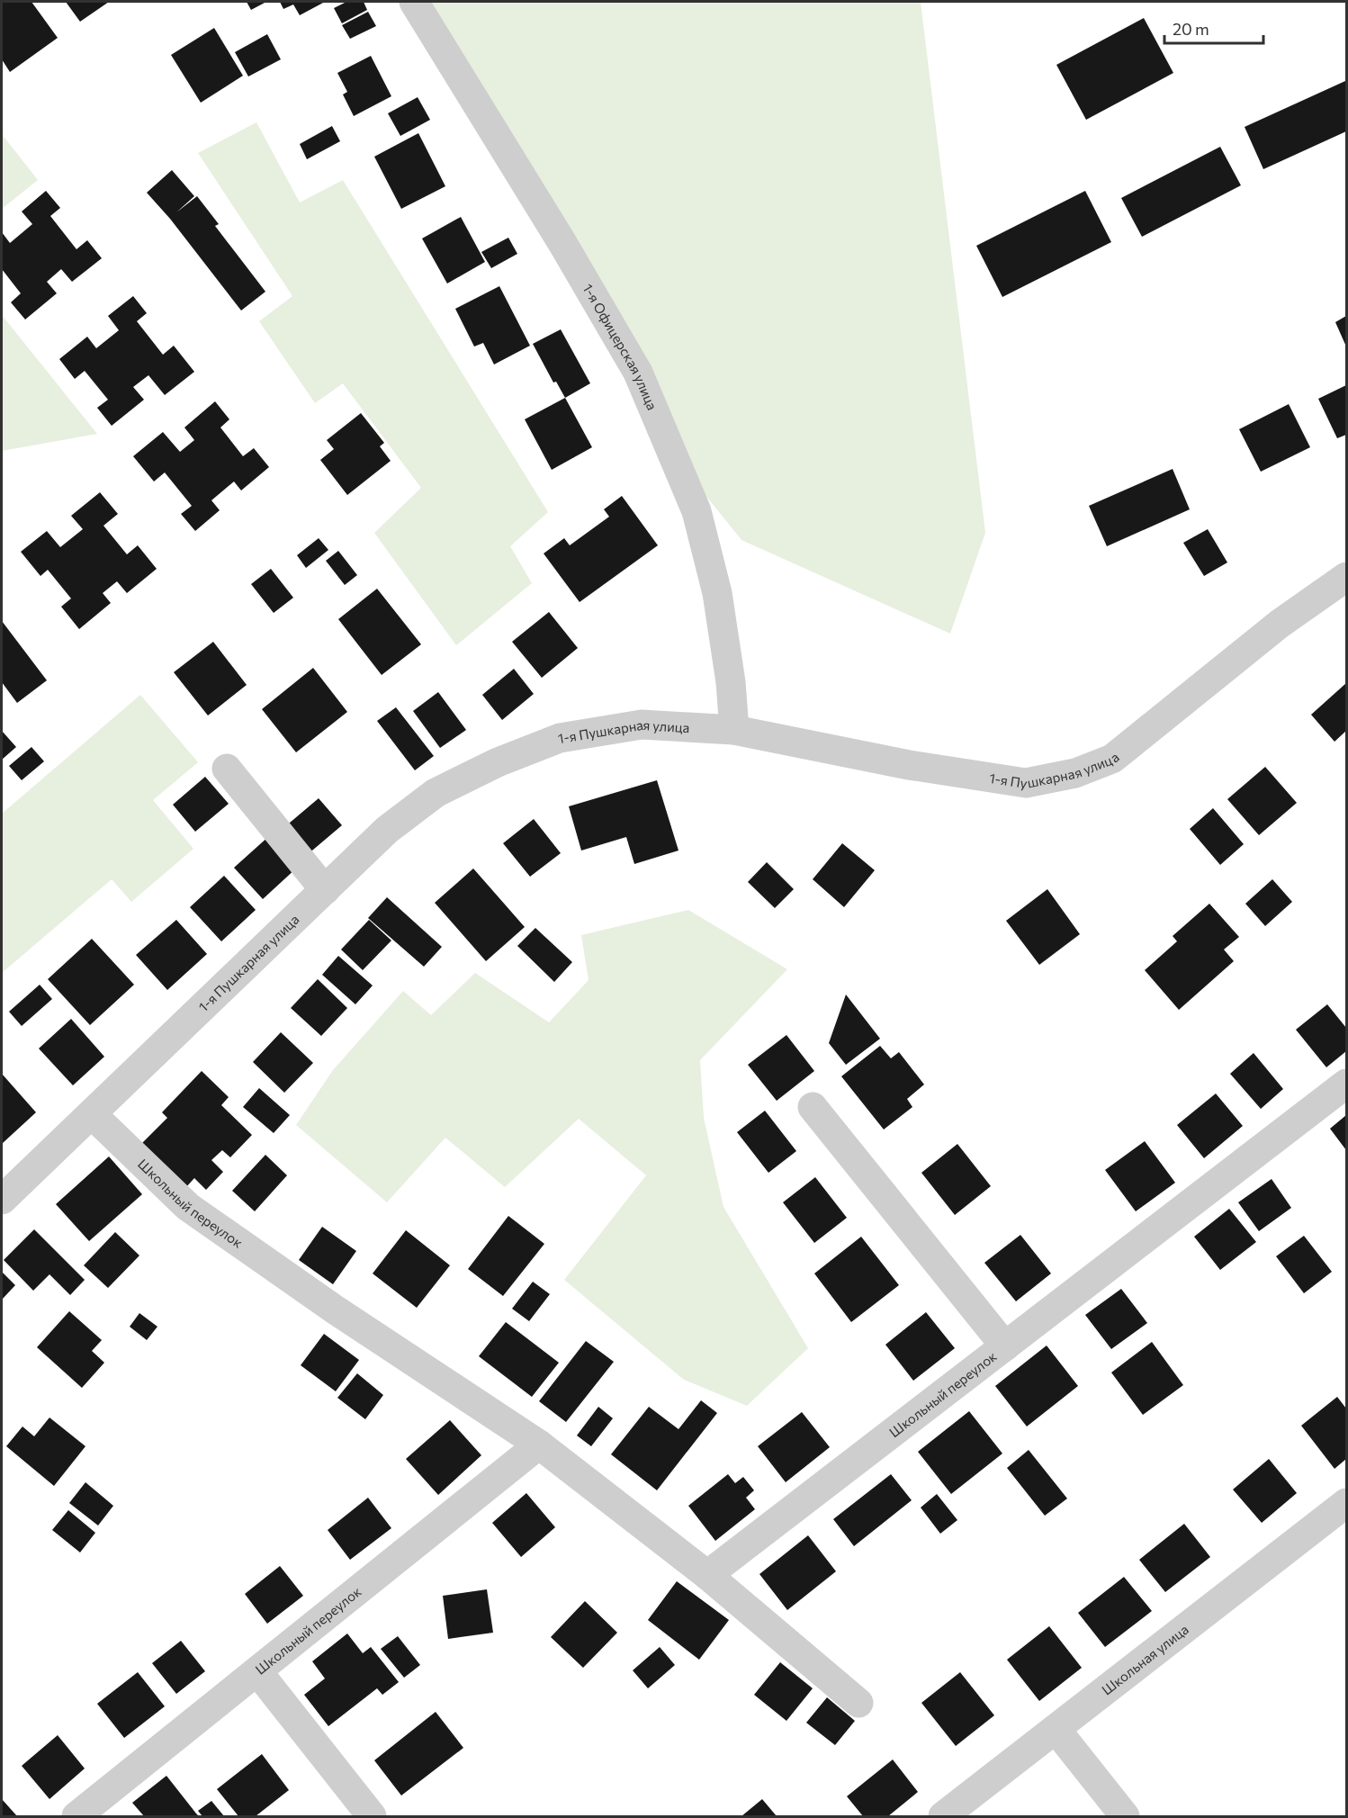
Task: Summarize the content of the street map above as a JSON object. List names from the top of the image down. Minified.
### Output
{"streets":{"street":["1-я Офицерская улица","1-я Пушкарная улица","Школьный переулок","Школьная улица"]},"crossings":[["1-я Офицерская улица","1-я Пушкарная улица"],["1-я Пушкарная улица","Школьный переулок"]],"scale_bar":"20 m"}
